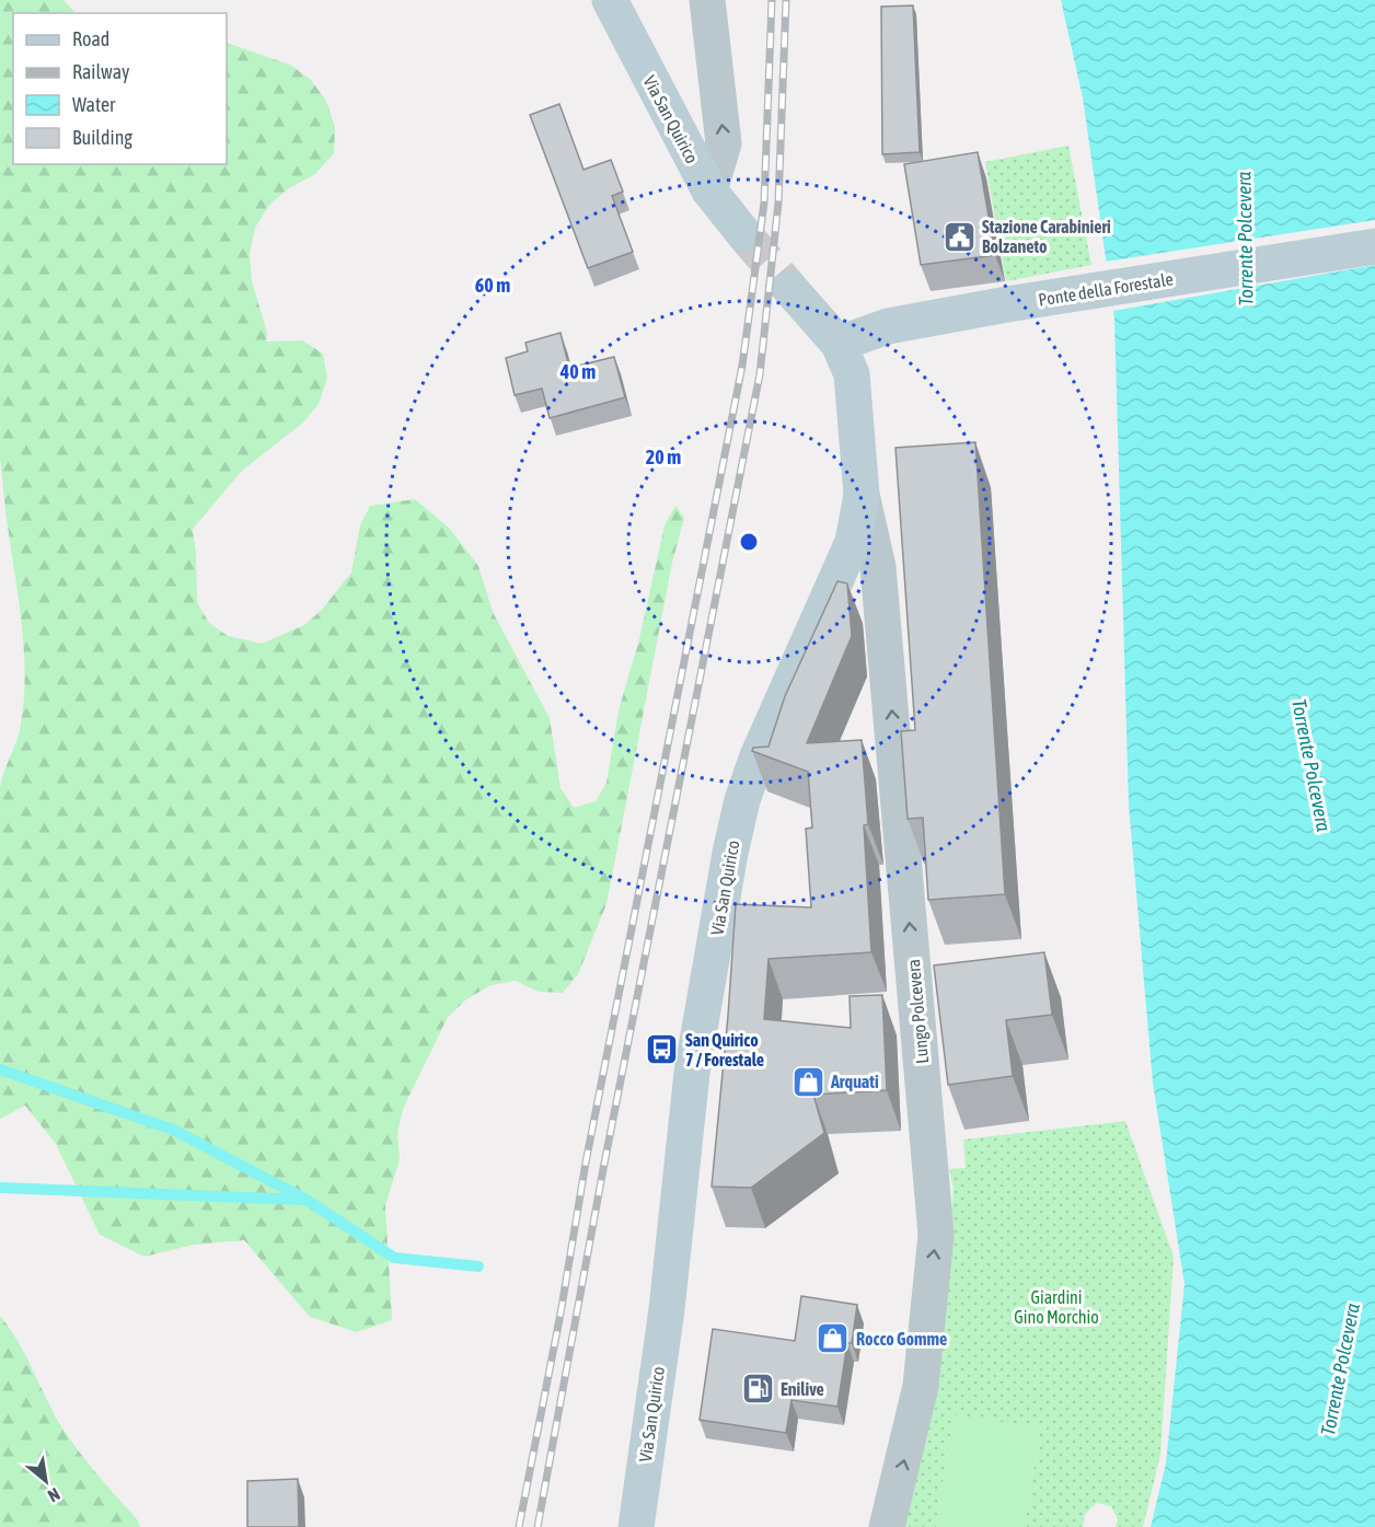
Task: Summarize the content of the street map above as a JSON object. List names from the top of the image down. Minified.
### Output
{"streets":{"main road":["Via San Quirico","Ponte della Forestale"],"street":["Lungo Polcevera"]},"crossings":[["Via San Quirico","Ponte della Forestale"],["Via San Quirico","Lungo Polcevera"]],"one_way":["Lungo Polcevera"],"water":["Torrente Polcevera"],"parks":["Giardini Gino Morchio"],"places":{"public building":["Stazione Carabinieri Bolzaneto"],"bus stop":["San Quirico 7 / Forestale"],"shop":["Arquati","Rocco Gomme"],"fuel station":["Enilive"]},"legend":["Road","Railway","Water","Building"],"north":"bottom right","rings":["60 m","40 m","20 m"]}
